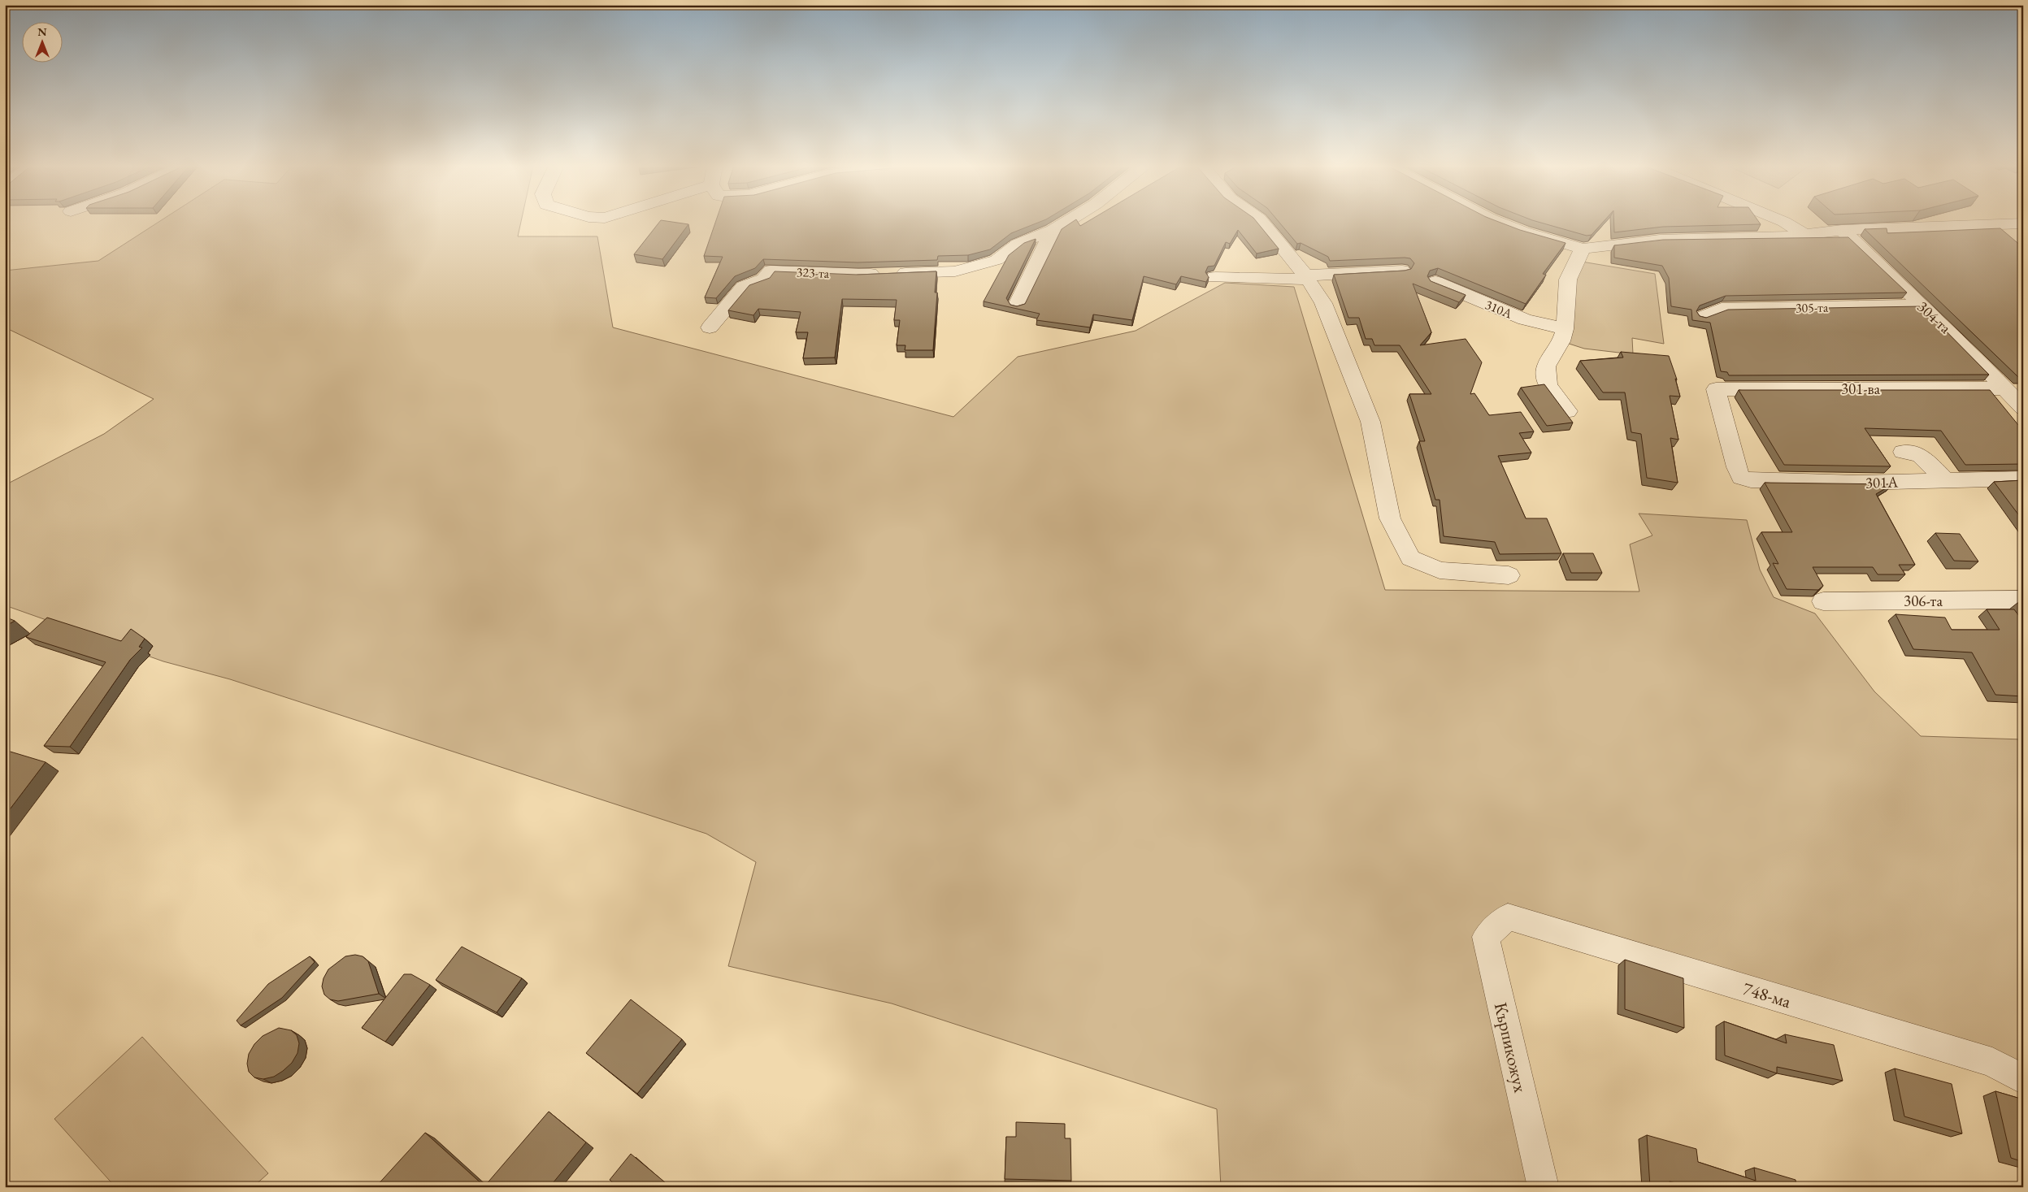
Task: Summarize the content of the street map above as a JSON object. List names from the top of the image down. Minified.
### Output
{"streets":{"street":["323-та","305-та","310А","304-та","301-ва","301А","306-та","748-ма","Кърпикожух"]},"crossings":[["305-та","304-та"],["304-та","301-ва"],["301-ва","301А"],["748-ма","Кърпикожух"]],"north":"top"}
